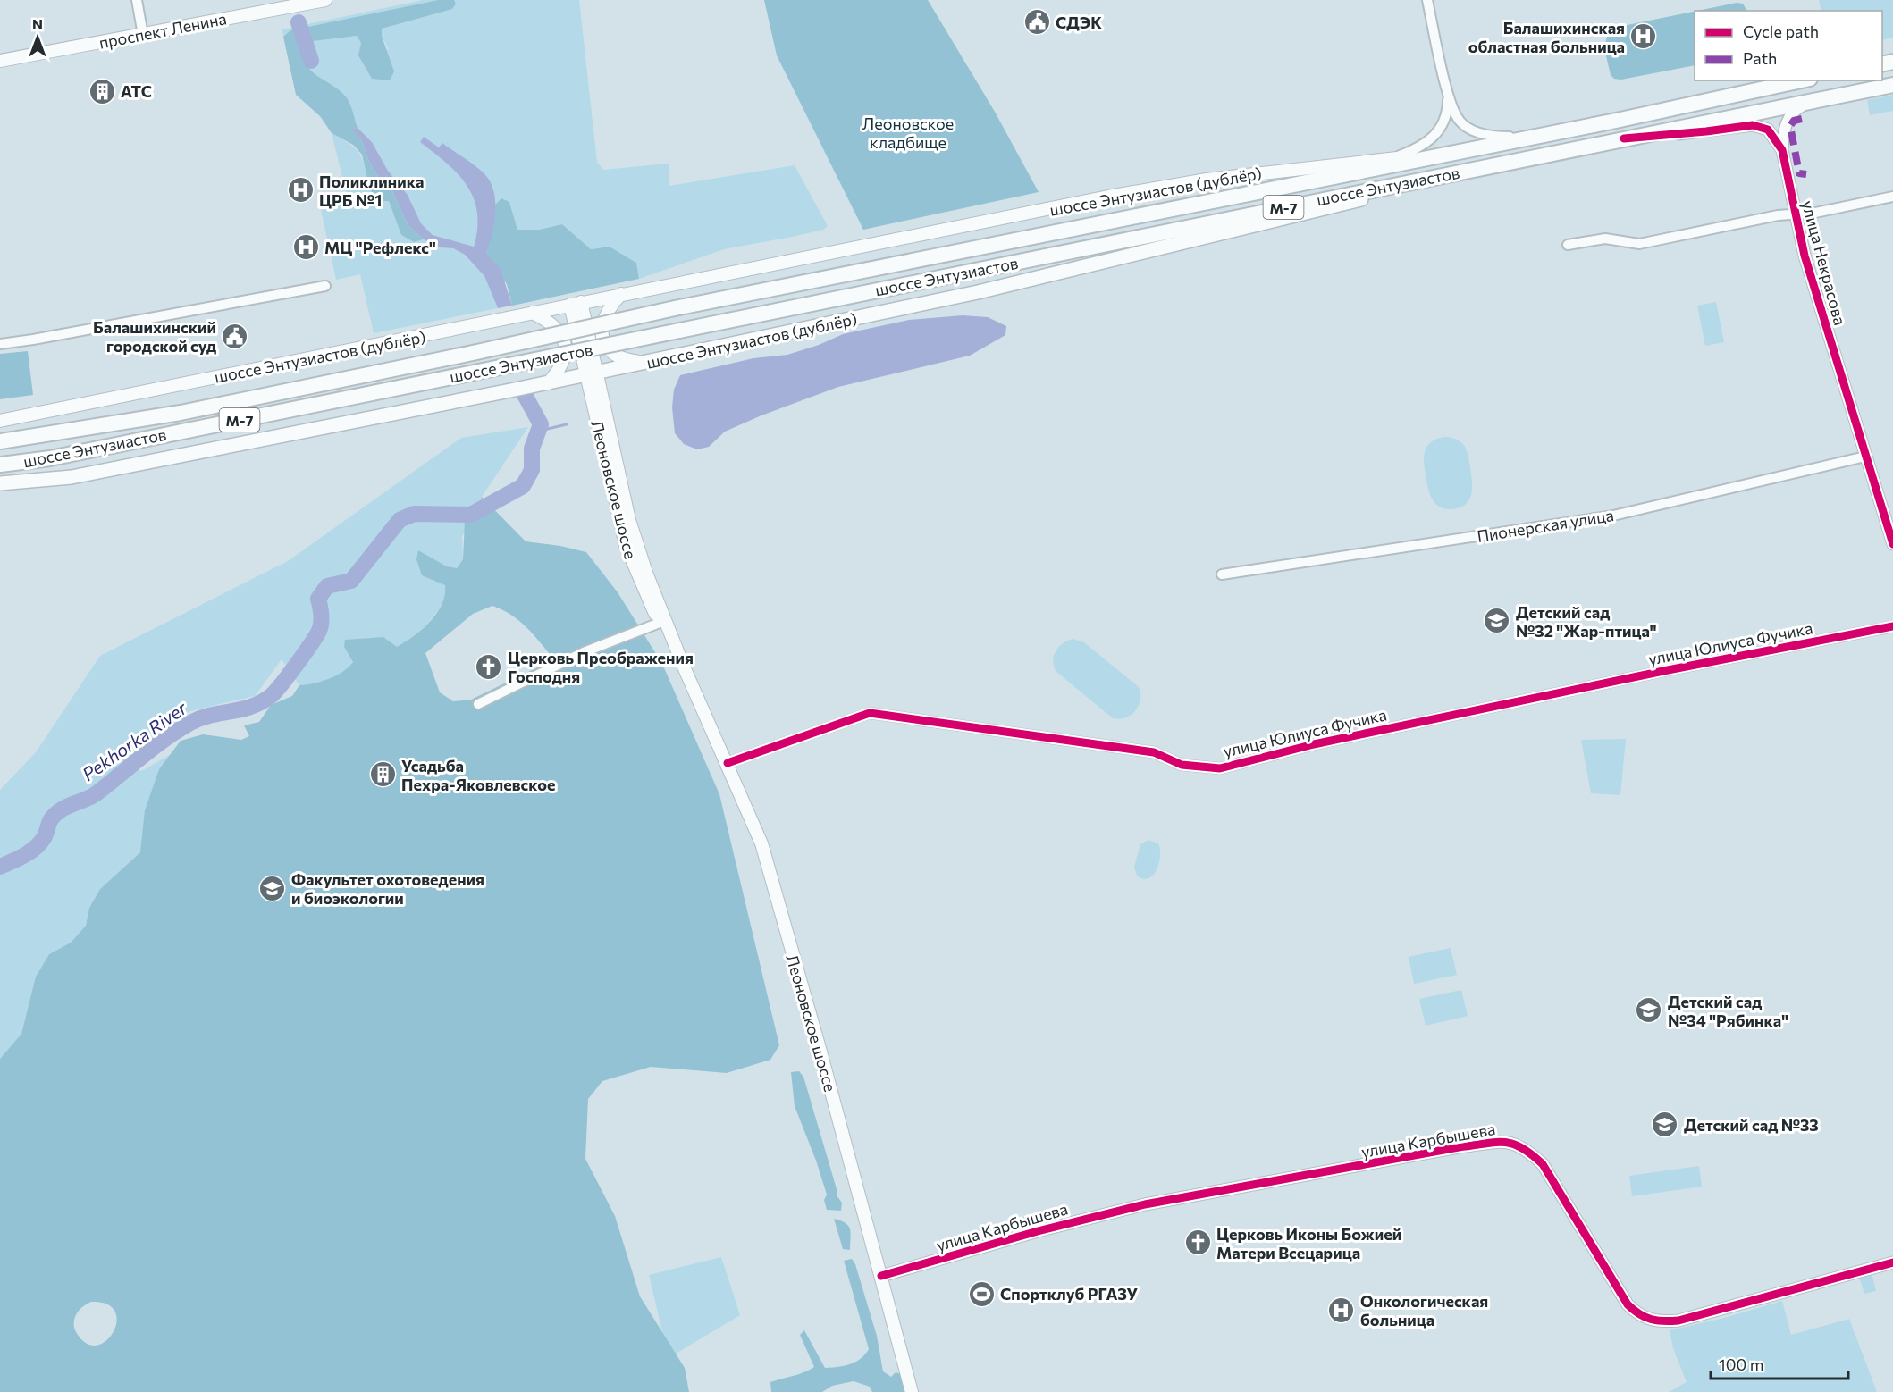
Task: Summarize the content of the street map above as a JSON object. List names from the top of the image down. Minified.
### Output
{"streets":{"highway":["шоссе Энтузиастов","М-7"],"main road":["проспект Ленина","шоссе Энтузиастов (дублёр)","Леоновское шоссе"],"street":["улица Некрасова","Пионерская улица","улица Юлиуса Фучика","улица Карбышева"]},"crossings":[["шоссе Энтузиастов","шоссе Энтузиастов (дублёр)"],["шоссе Энтузиастов","улица Некрасова"],["шоссе Энтузиастов (дублёр)","Леоновское шоссе"],["улица Некрасова","Пионерская улица"],["Леоновское шоссе","улица Юлиуса Фучика"],["Леоновское шоссе","улица Карбышева"]],"water":["Pekhorka River"],"parks":["Леоновское кладбище"],"places":{"public building":["СДЭК","Балашихинский городской суд"],"hospital":["Балашихинская областная больница","Поликлиника ЦРБ №1","МЦ \"Рефлекс\"","Онкологическая больница"],"building":["АТС","Усадьба Пехра-Яковлевское"],"school or university":["Детский сад №32 \"Жар-птица\"","Факультет охотоведения и биоэкологии","Детский сад №34 \"Рябинка\"","Детский сад №33"],"church":["Церковь Преображения Господня","Церковь Иконы Божией Матери Всецарица"],"sports":["Спортклуб РГАЗУ"]},"legend":["Cycle path","Path"],"scale_bar":"100 m","north":"top"}
